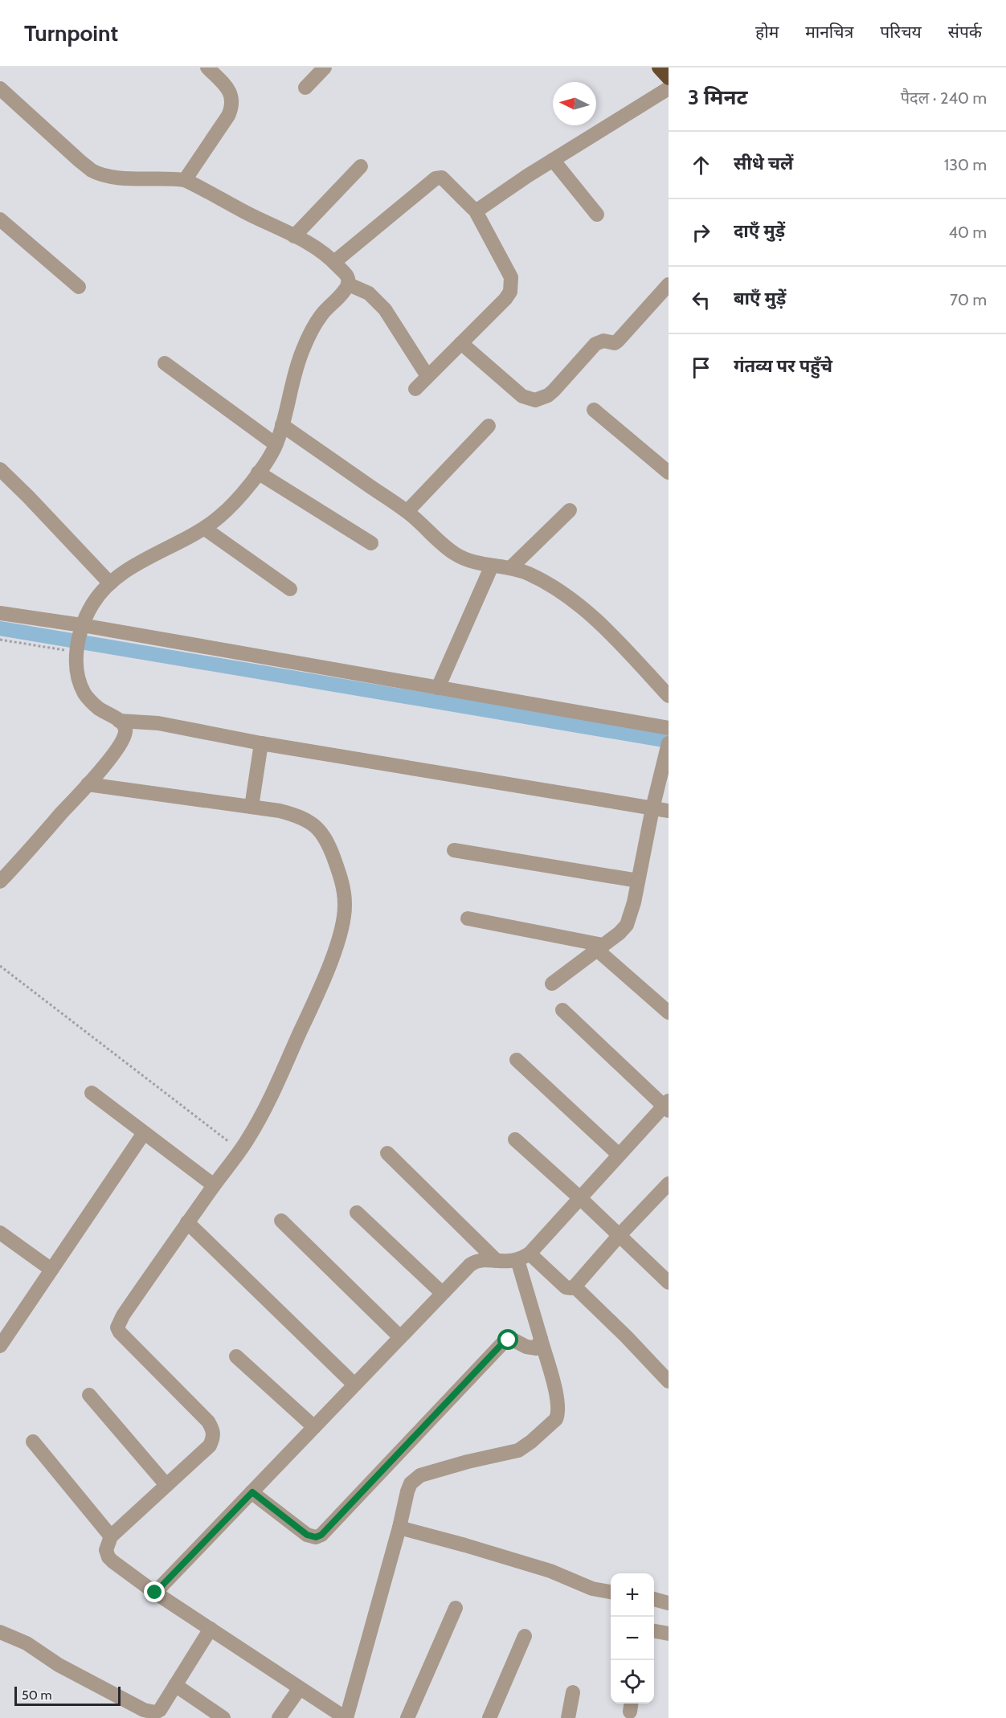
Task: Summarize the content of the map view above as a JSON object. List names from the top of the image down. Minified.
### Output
{"scale_bar":"50 m","north":"left","page":{"header":"Turnpoint","nav":["होम","मानचित्र","परिचय","संपर्क"],"heading":["3 मिनट","पैदल · 240 m"],"list":[["सीधे चलें","130 m"],["दाएँ मुड़ें","40 m"],["बाएँ मुड़ें","70 m"],"गंतव्य पर पहुँचे"],"map_buttons":["+","−"],"scale":"50 m"}}
